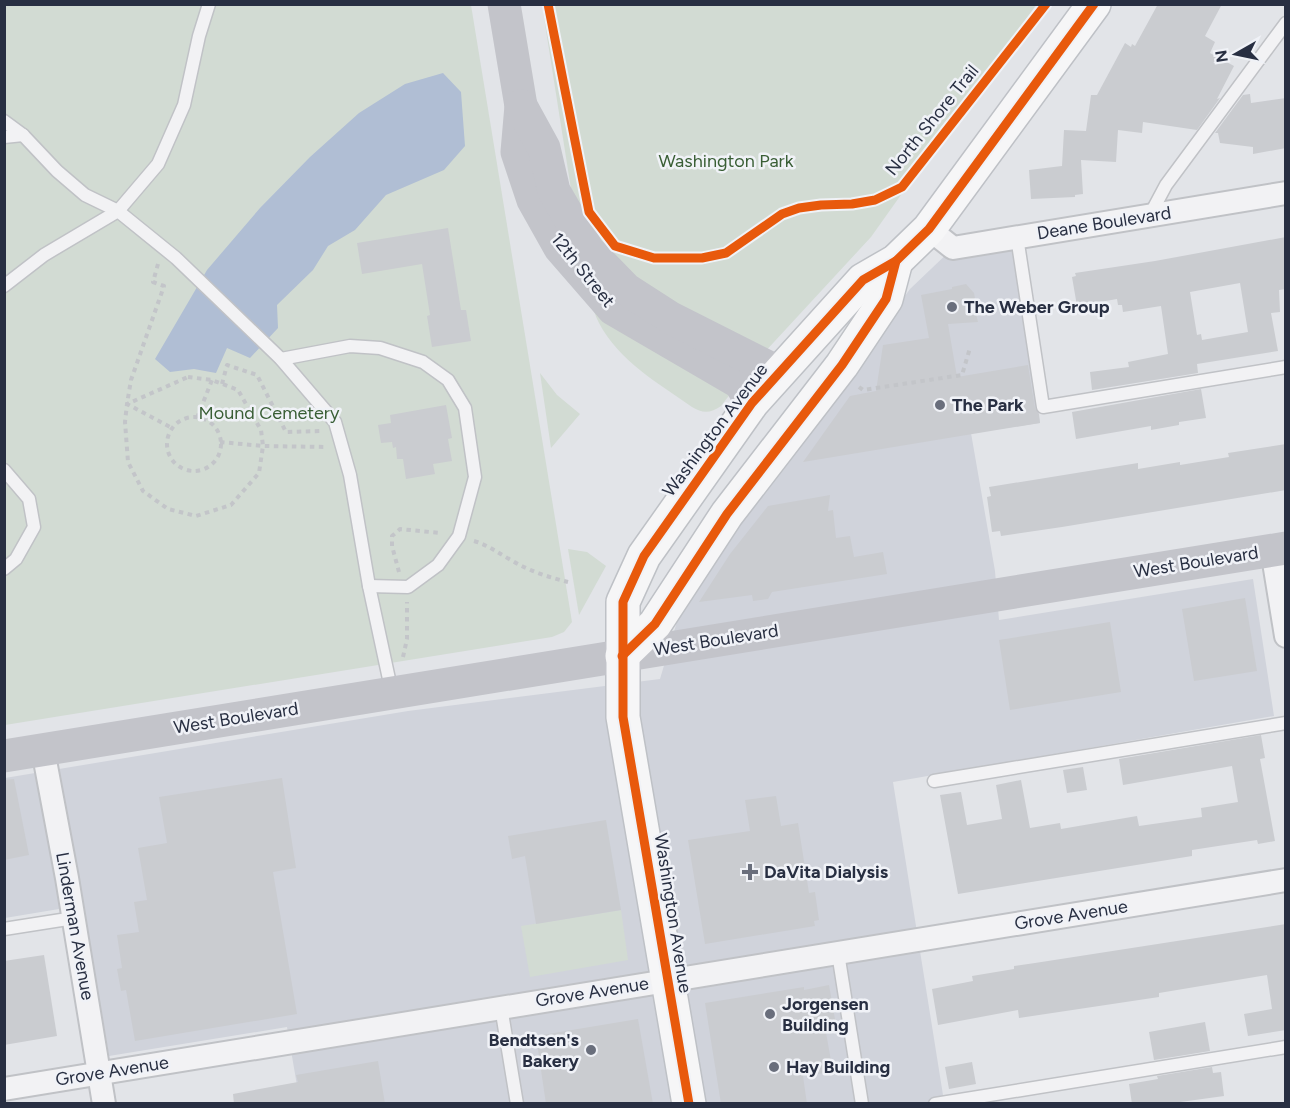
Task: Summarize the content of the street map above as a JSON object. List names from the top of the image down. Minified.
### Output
{"streets":{"main road":["Washington Avenue"],"street":["Deane Boulevard","12th Street","West Boulevard","Grove Avenue","Linderman Avenue"],"cycle path":["North Shore Trail"]},"crossings":[["Deane Boulevard","Washington Avenue"],["12th Street","Washington Avenue"],["Washington Avenue","West Boulevard"],["Washington Avenue","Grove Avenue"],["West Boulevard","Linderman Avenue"],["Grove Avenue","Linderman Avenue"]],"parks":["Washington Park","Mound Cemetery"],"places":{"other":["The Weber Group","The Park","Jorgensen Building","Bendtsen's Bakery","Hay Building"],"health":["DaVita Dialysis"]},"north":"left"}
